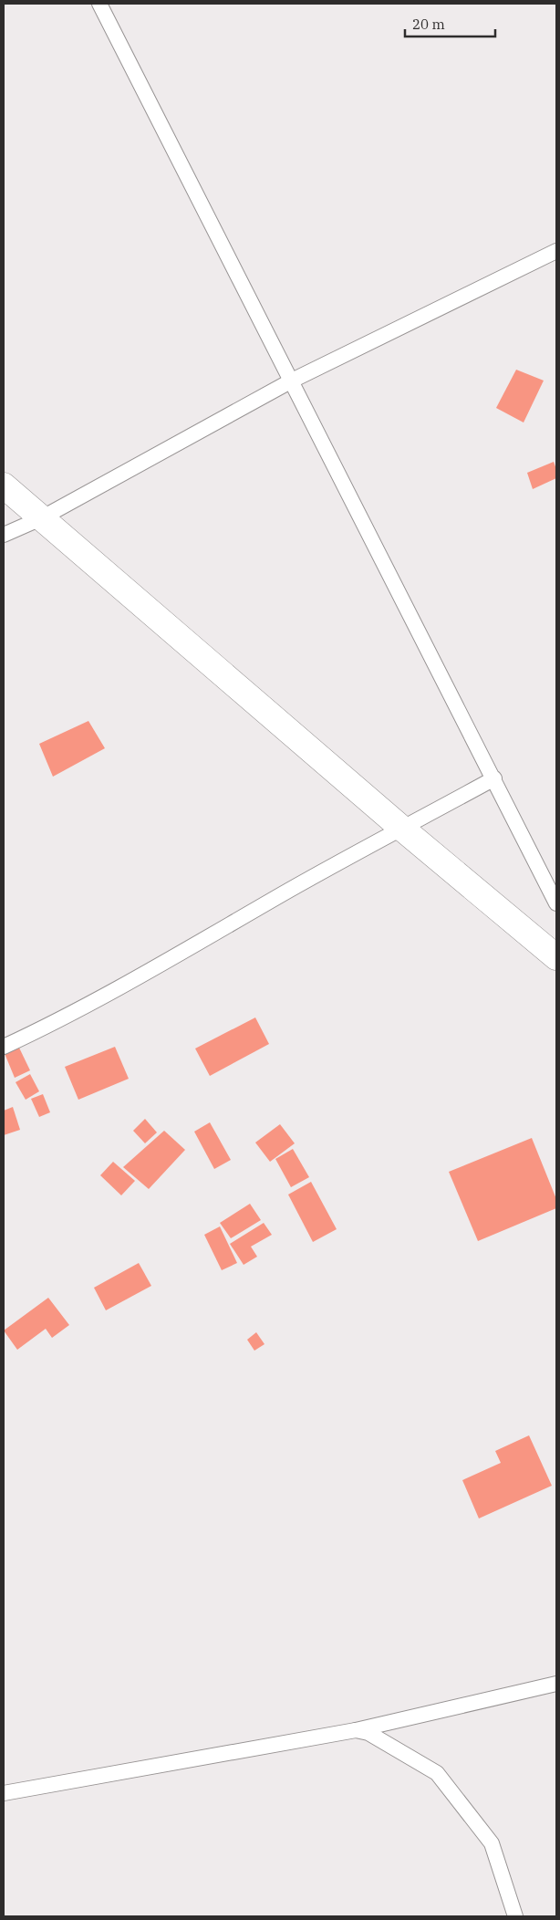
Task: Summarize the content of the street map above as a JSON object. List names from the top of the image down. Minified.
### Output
{"scale_bar":"20 m"}
